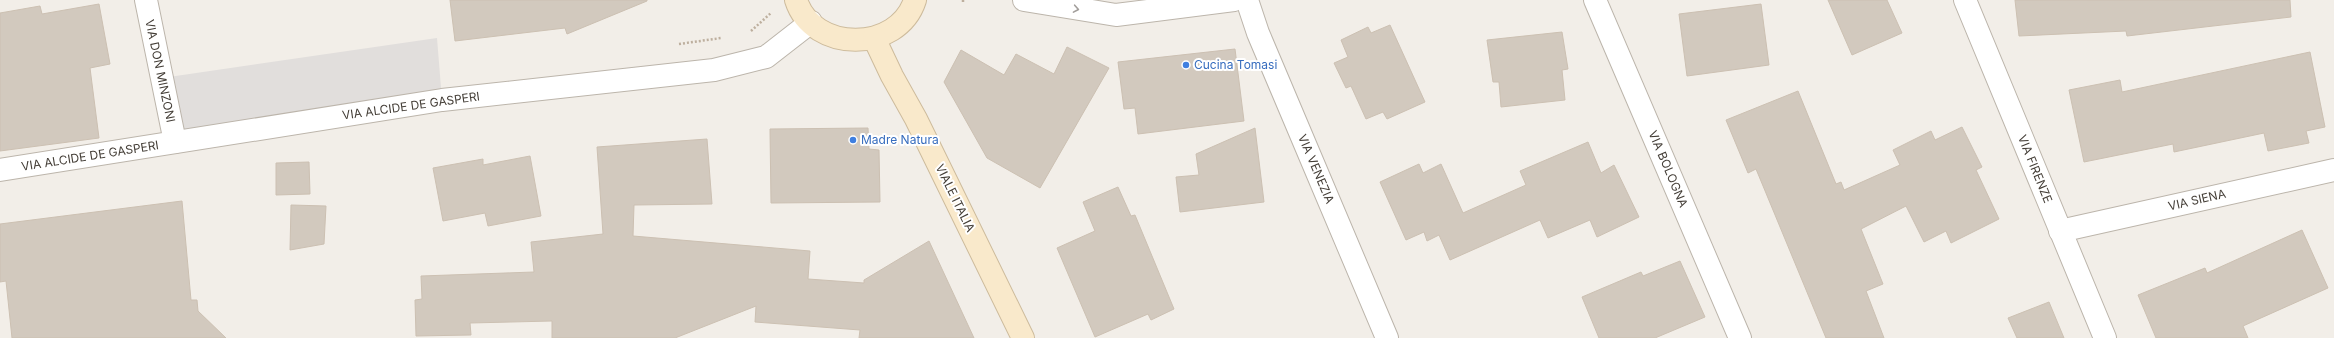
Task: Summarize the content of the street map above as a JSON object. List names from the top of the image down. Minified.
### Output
{"streets":{"main road":["VIALE ITALIA"],"street":["VIA DON MINZONI","VIA ALCIDE DE GASPERI","VIA VENEZIA","VIA BOLOGNA","VIA FIRENZE","VIA SIENA"]},"crossings":[["VIA DON MINZONI","VIA ALCIDE DE GASPERI"],["VIA FIRENZE","VIA SIENA"]],"places":["Cucina Tomasi","Madre Natura"]}
